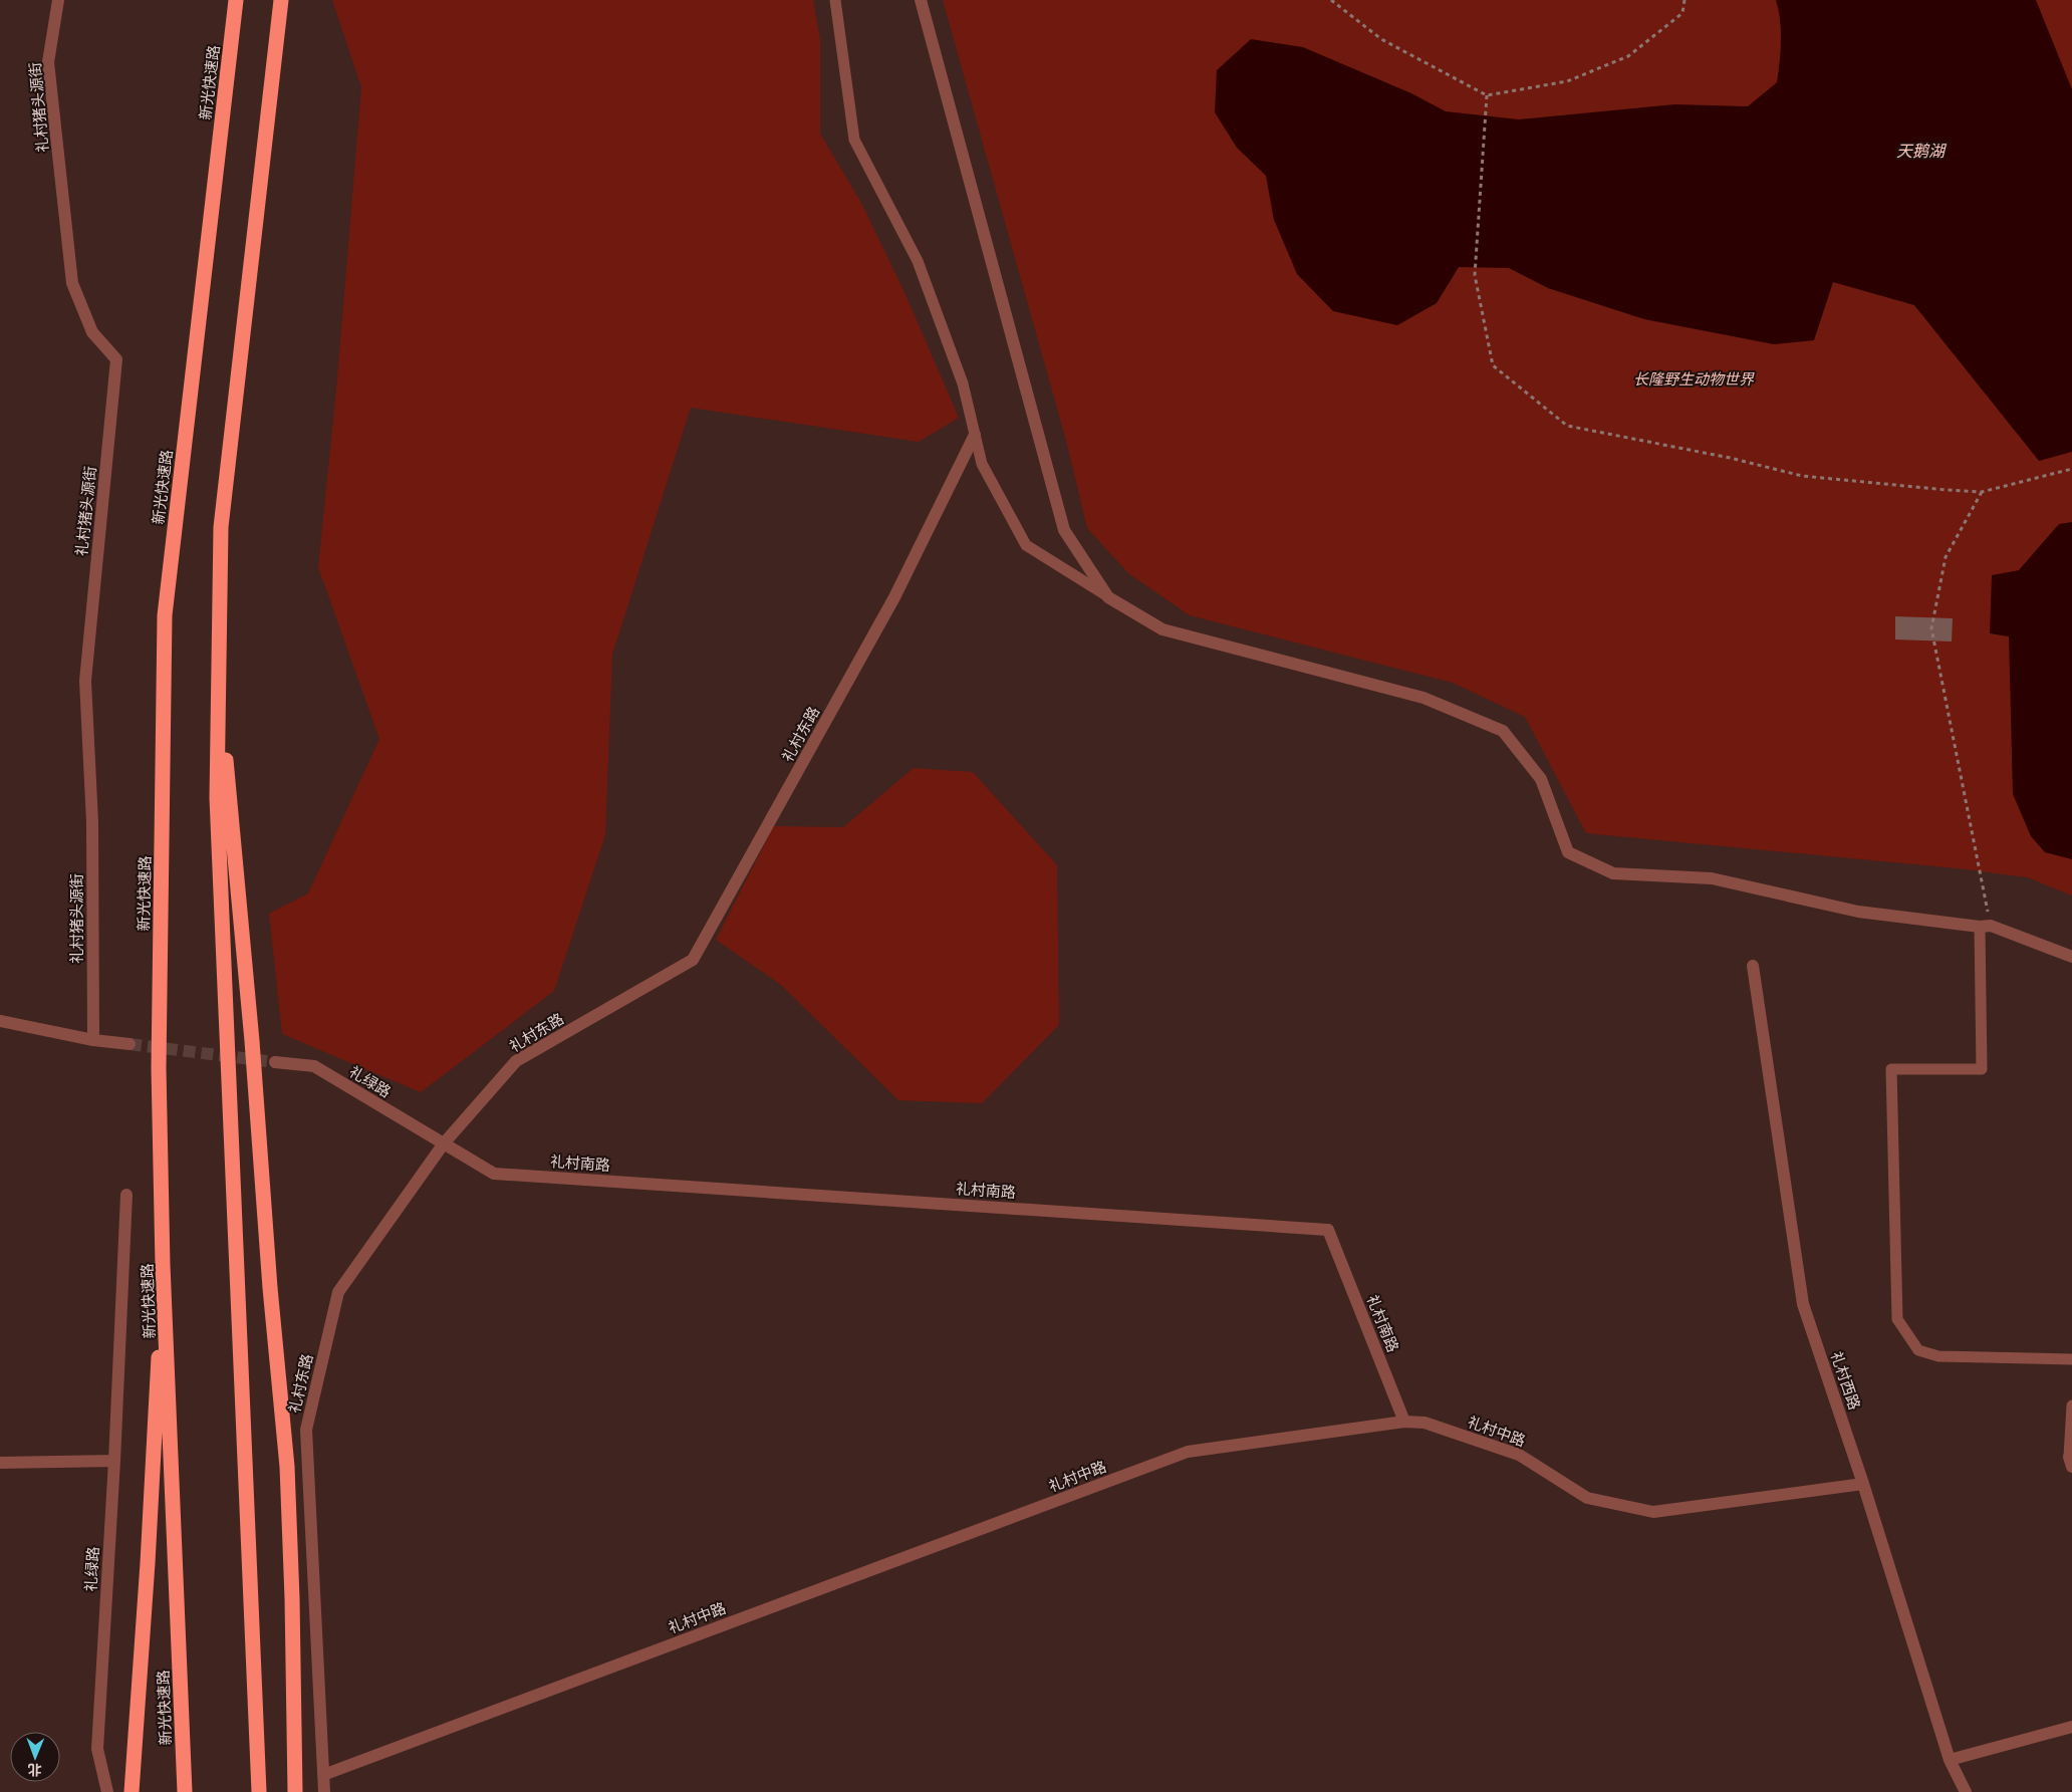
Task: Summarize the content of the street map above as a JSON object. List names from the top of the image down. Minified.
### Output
{"streets":{"highway":["新光快速路"],"street":["礼村猪头源街","礼村东路","礼绿路","礼村南路","礼村西路","礼村中路"]},"crossings":[["礼村东路","礼绿路"],["礼村东路","礼村南路"],["礼村东路","礼村中路"],["礼绿路","礼村南路"],["礼村南路","礼村中路"],["礼村西路","礼村中路"]],"water":["天鹅湖"],"parks":["长隆野生动物世界"],"north":"bottom"}
